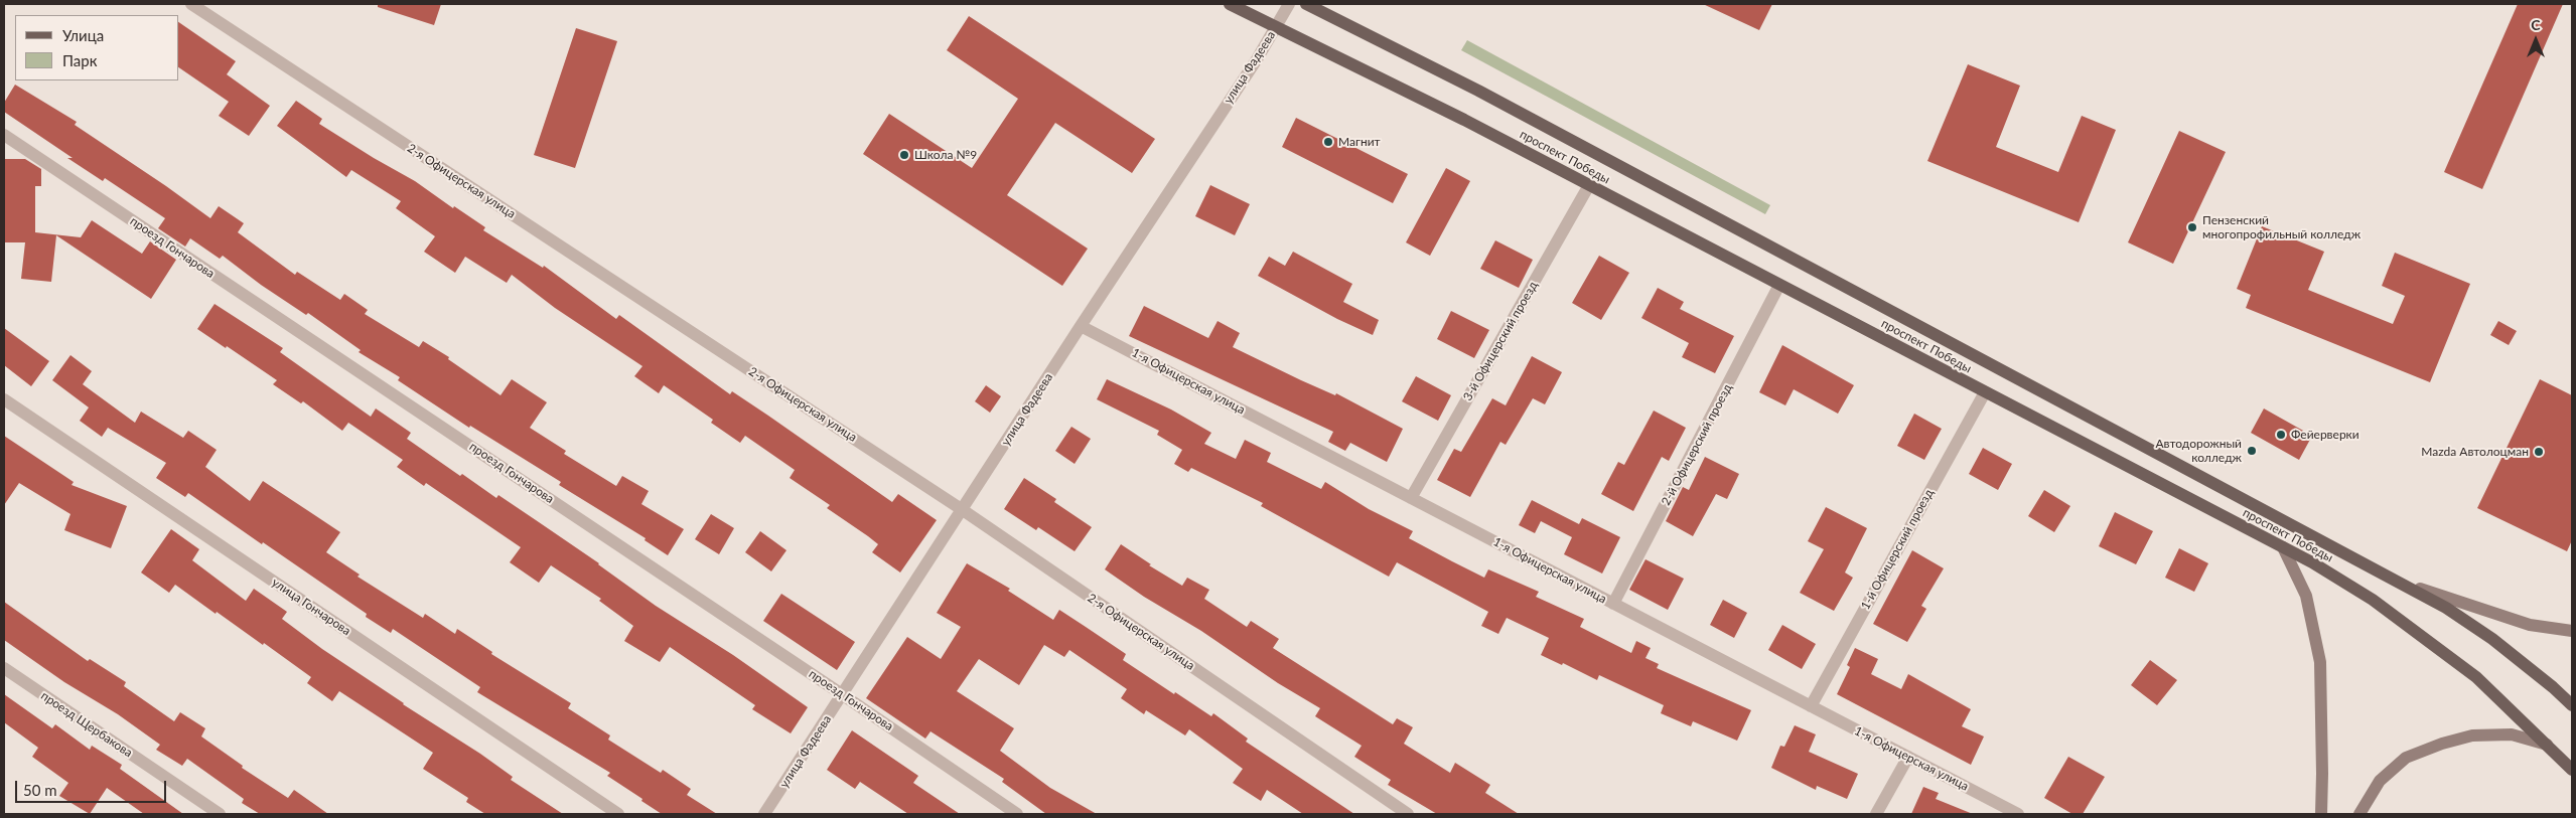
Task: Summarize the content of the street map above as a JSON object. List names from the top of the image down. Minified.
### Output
{"streets":{"main road":["проспект Победы"],"street":["улица Фадеева","2-я Офицерская улица","проезд Гончарова","3-й Офицерский проезд","1-я Офицерская улица","2-й Офицерский проезд","1-й Офицерский проезд","улица Гончарова","проезд Щербакова"]},"crossings":[["улица Фадеева","проспект Победы"],["улица Фадеева","2-я Офицерская улица"],["улица Фадеева","проезд Гончарова"],["улица Фадеева","1-я Офицерская улица"],["проспект Победы","3-й Офицерский проезд"],["проспект Победы","2-й Офицерский проезд"],["проспект Победы","1-й Офицерский проезд"],["3-й Офицерский проезд","1-я Офицерская улица"],["1-я Офицерская улица","2-й Офицерский проезд"],["1-я Офицерская улица","1-й Офицерский проезд"]],"places":["Магнит","Школа №9","Пензенский многопрофильный колледж","Фейерверки","Автодорожный колледж","Mazda Автолоцман"],"legend":["Улица","Парк"],"scale_bar":"50 m","north":"top"}
